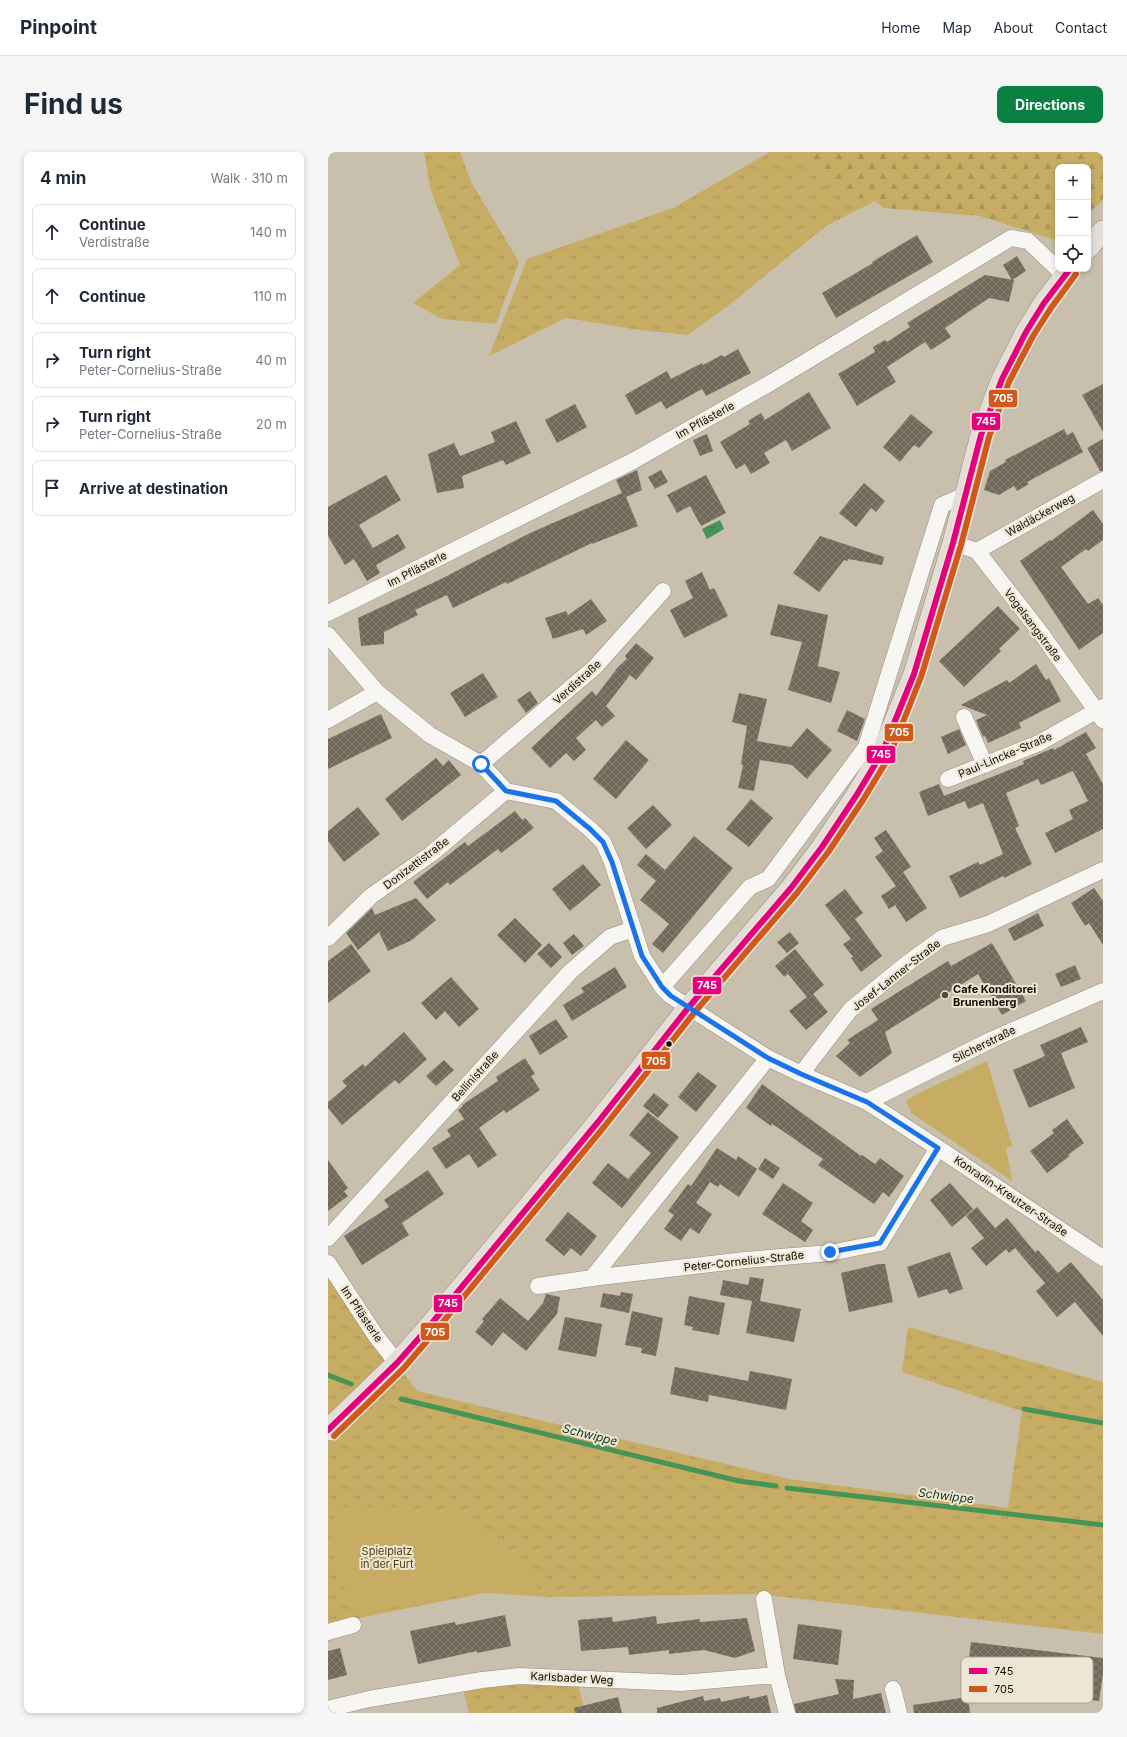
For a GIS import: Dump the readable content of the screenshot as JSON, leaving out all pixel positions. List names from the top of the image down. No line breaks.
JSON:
{"streets":{"street":["Im Pflästerle","Waldäckerweg","Vogelsangstraße","Verdistraße","Paul-Lincke-Straße","Donizettistraße","Josef-Lanner-Straße","Silcherstraße","Bellinistraße","Konradin-Kreutzer-Straße","Peter-Cornelius-Straße","Karlsbader Weg"]},"crossings":[["Waldäckerweg","Vogelsangstraße"],["Vogelsangstraße","Paul-Lincke-Straße"],["Josef-Lanner-Straße","Konradin-Kreutzer-Straße"],["Silcherstraße","Konradin-Kreutzer-Straße"],["Konradin-Kreutzer-Straße","Peter-Cornelius-Straße"]],"water":["Schwippe"],"parks":["Spielplatz in der Furt"],"places":["Cafe Konditorei Brunenberg"],"lines":["transit line 745","transit line 705"],"legend":["745","705"],"page":{"header":"Pinpoint","nav":["Home","Map","About","Contact"],"buttons":"Directions","title":"Find us","heading":["4 min","Walk · 310 m"],"map_buttons":["+","−"],"list":[["Continue","Verdistraße","140 m"],["Continue","110 m"],["Turn right","Peter-Cornelius-Straße","40 m"],["Turn right","Peter-Cornelius-Straße","20 m"],"Arrive at destination"]}}
